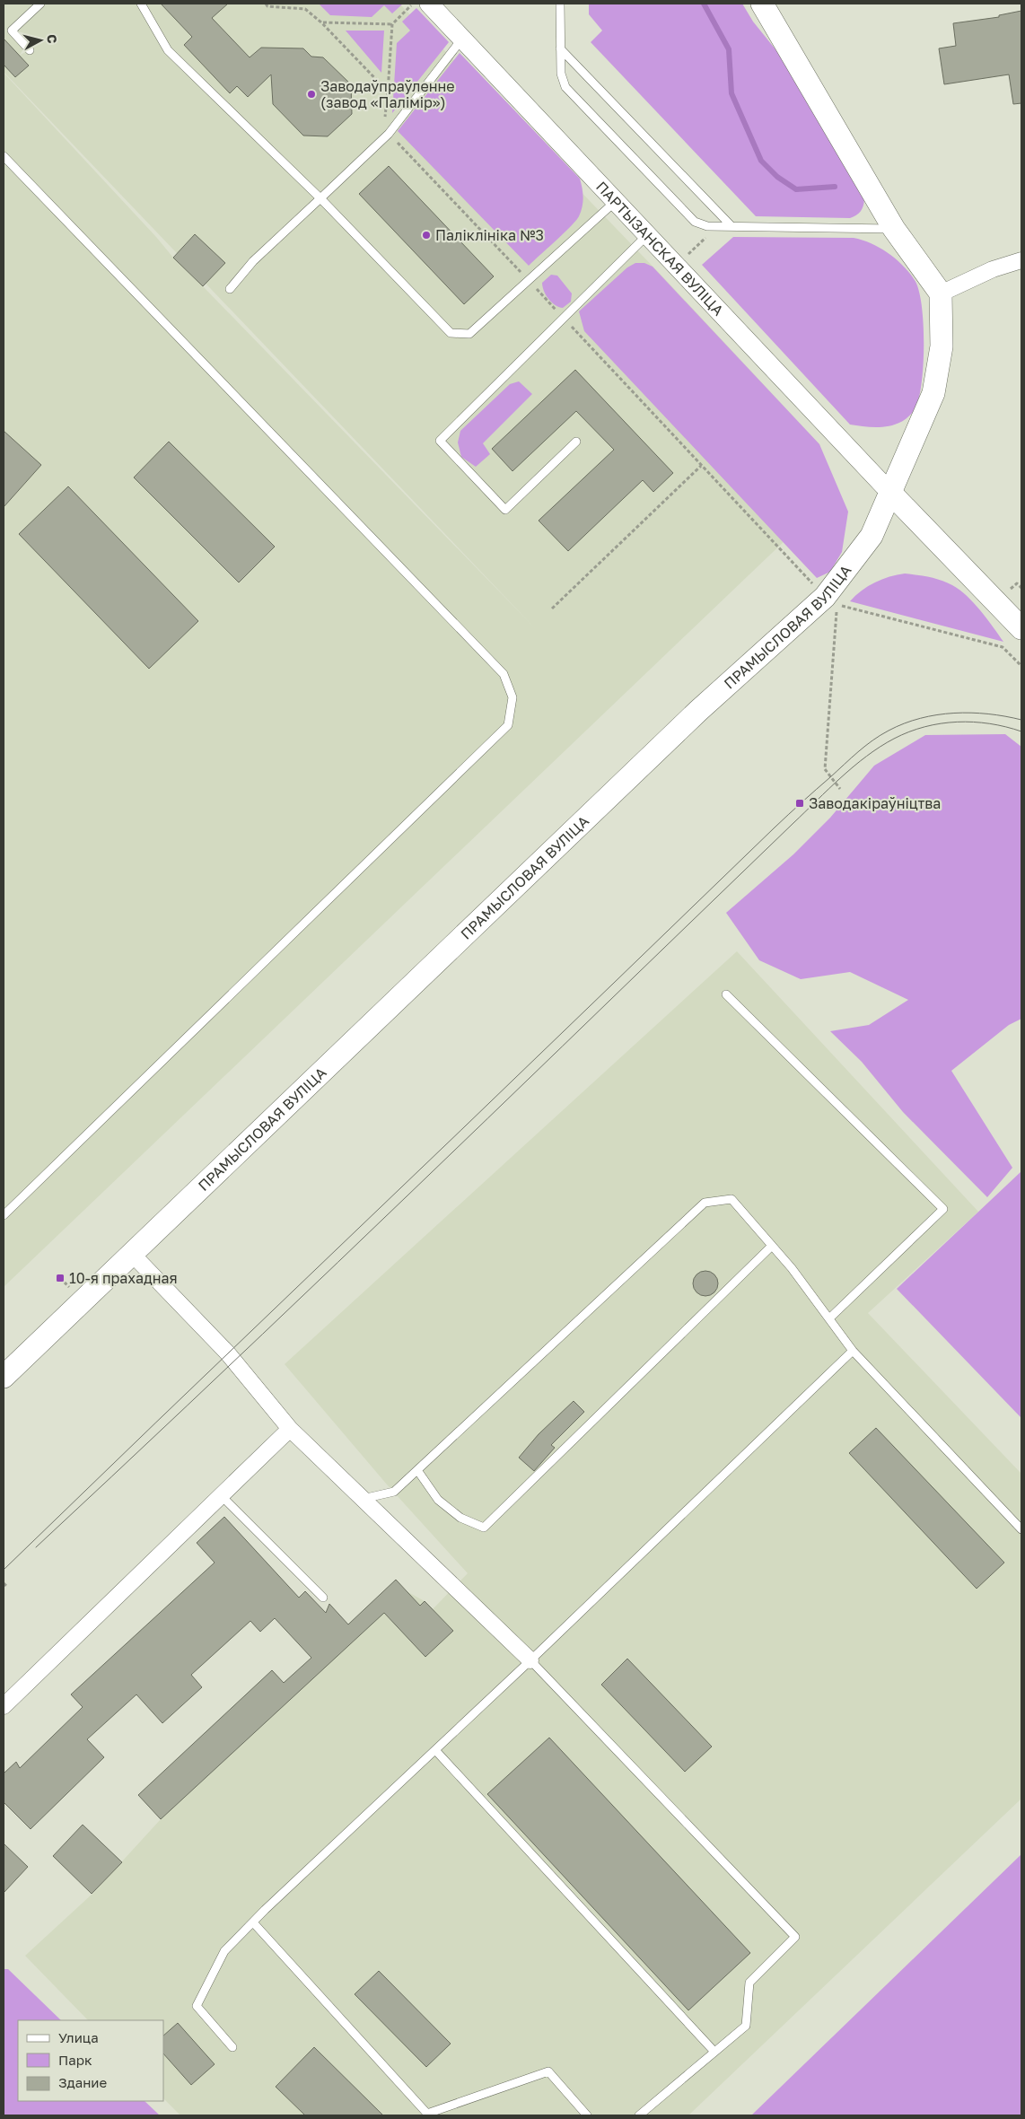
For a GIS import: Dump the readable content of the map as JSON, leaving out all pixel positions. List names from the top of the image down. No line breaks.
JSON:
{"streets":{"main road":["ПРАМЫСЛОВАЯ ВУЛІЦА"],"street":["ПАРТЫЗАНСКАЯ ВУЛІЦА"]},"crossings":[["ПАРТЫЗАНСКАЯ ВУЛІЦА","ПРАМЫСЛОВАЯ ВУЛІЦА"]],"places":{"other":["Заводаўпраўленне (завод «Палімір»)","Паліклініка №3"],"transit":["Заводакіраўніцтва","10-я прахадная"]},"legend":["Улица","Парк","Здание"],"north":"right"}
